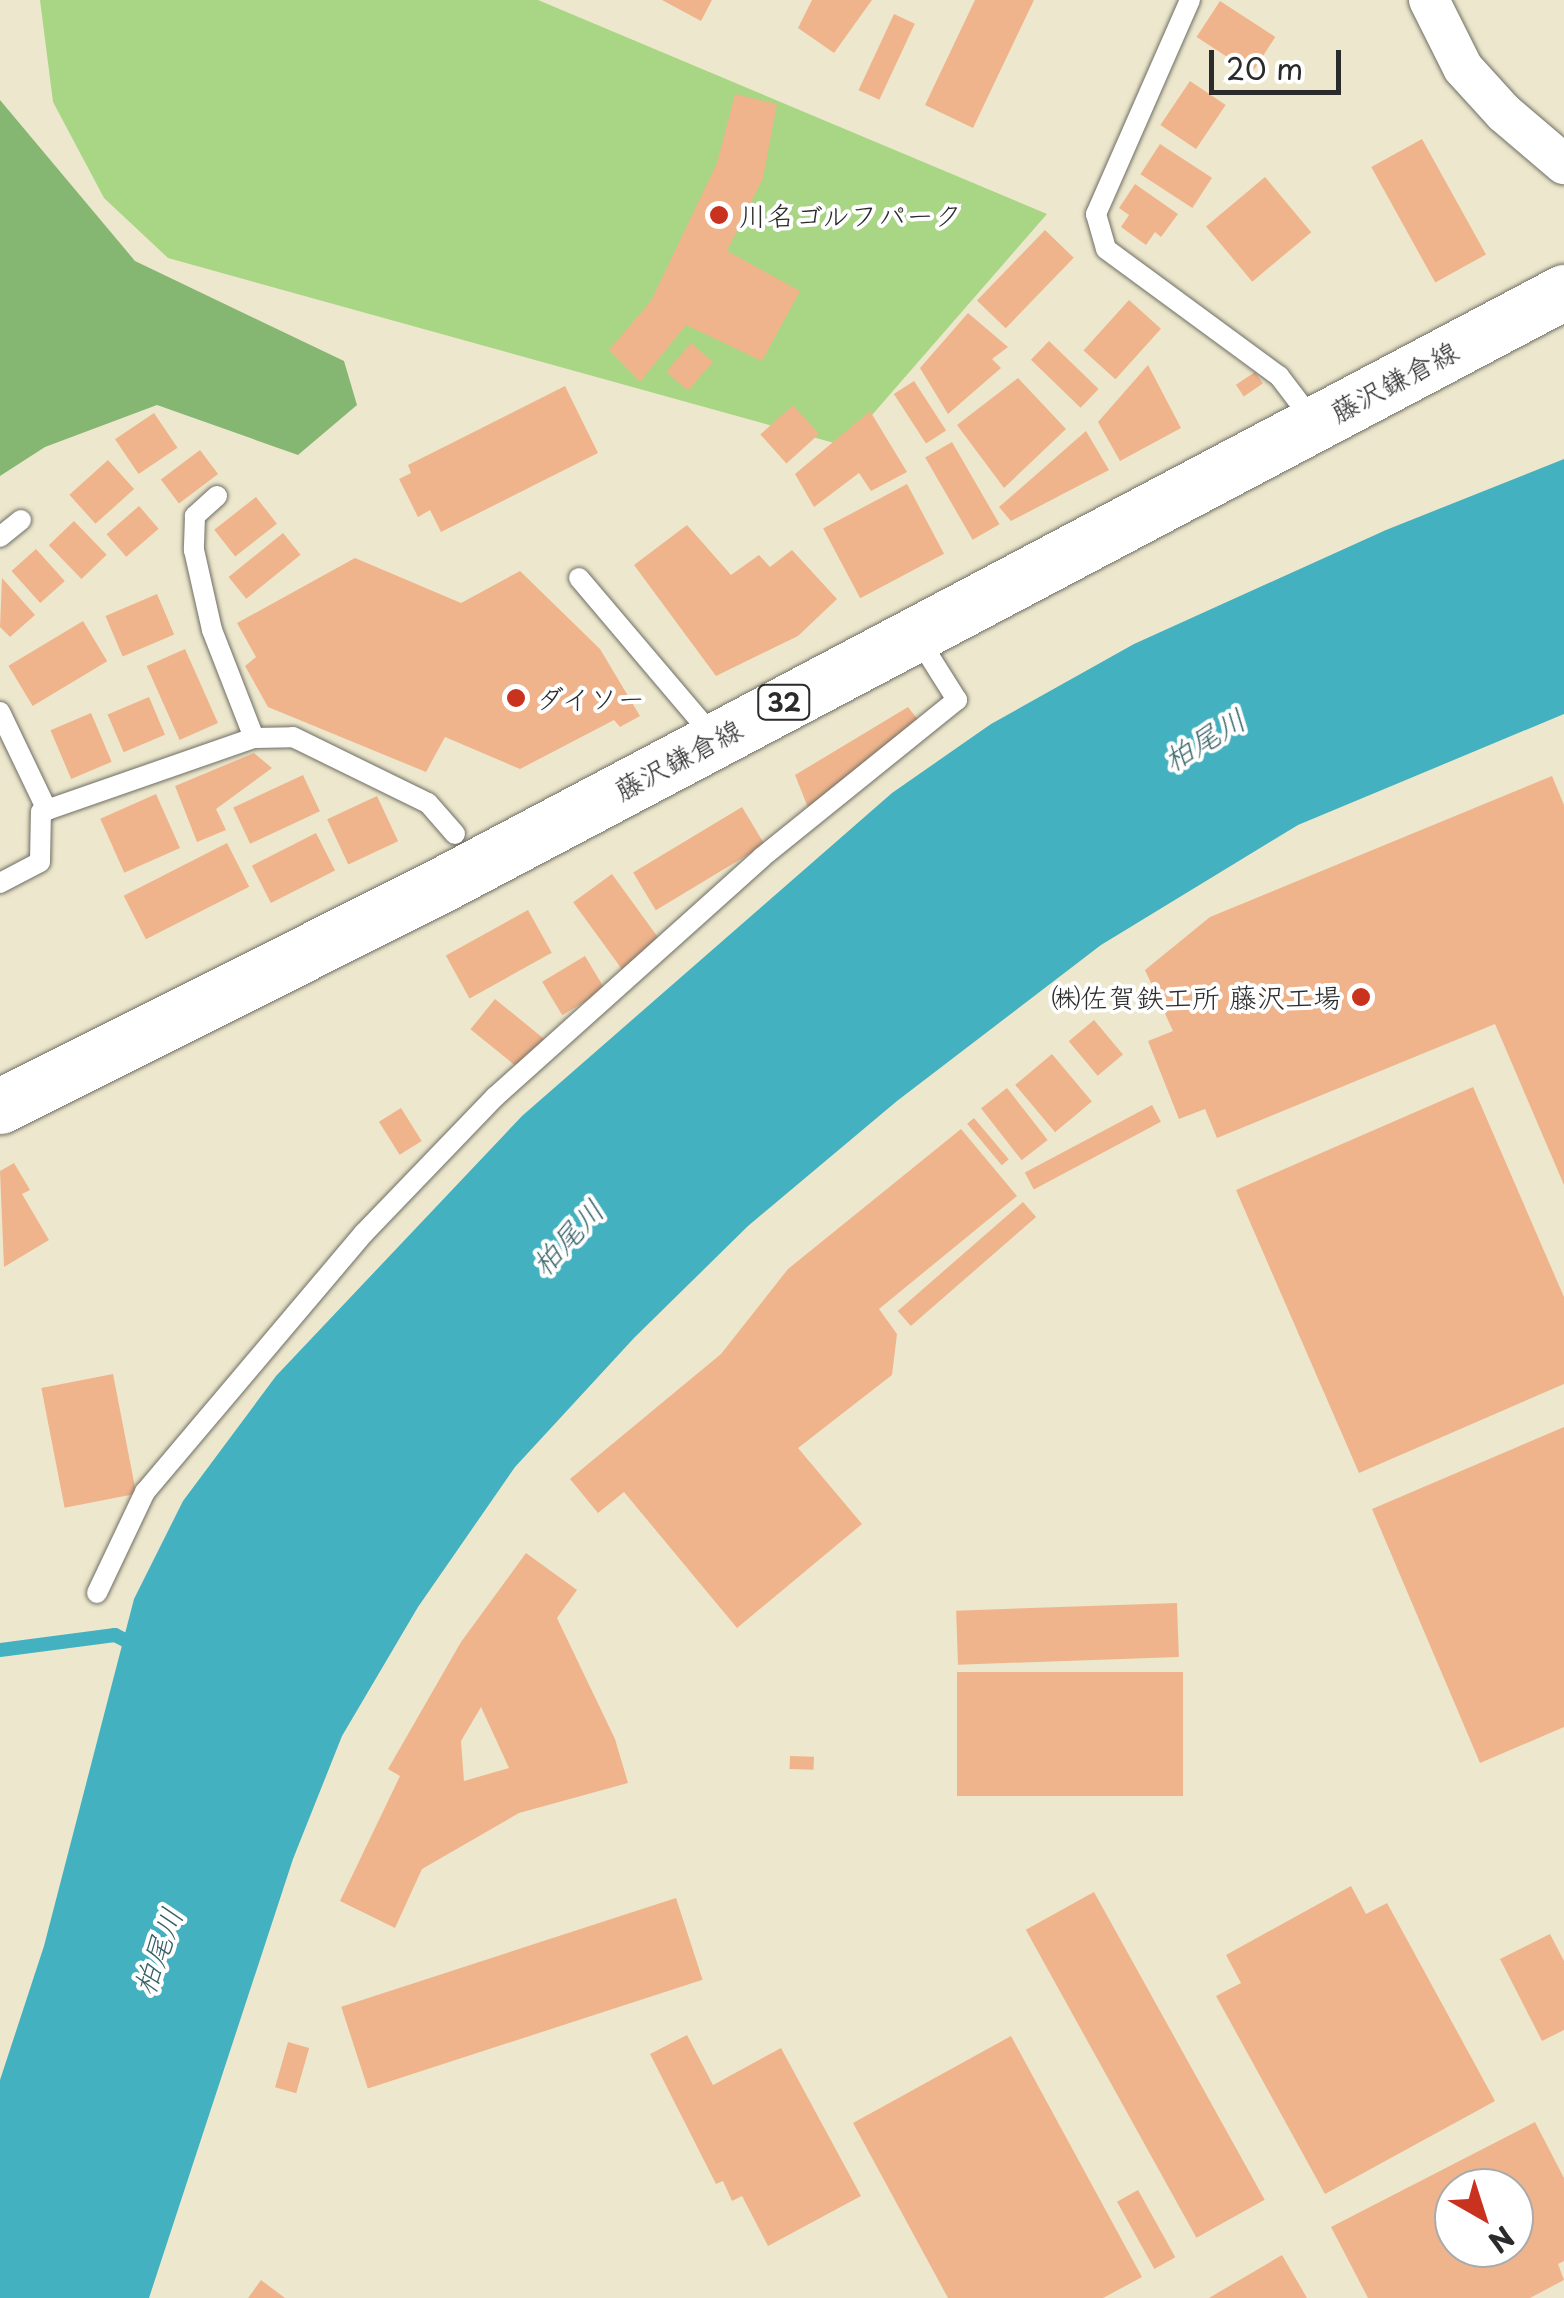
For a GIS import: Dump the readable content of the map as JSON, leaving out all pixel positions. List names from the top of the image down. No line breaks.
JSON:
{"streets":{"main road":["藤沢鎌倉線","32"]},"water":["柏尾川"],"places":["川名ゴルフパーク","ダイソー","㈱佐賀鉄工所 藤沢工場"],"scale_bar":"20 m","north":"bottom right"}
